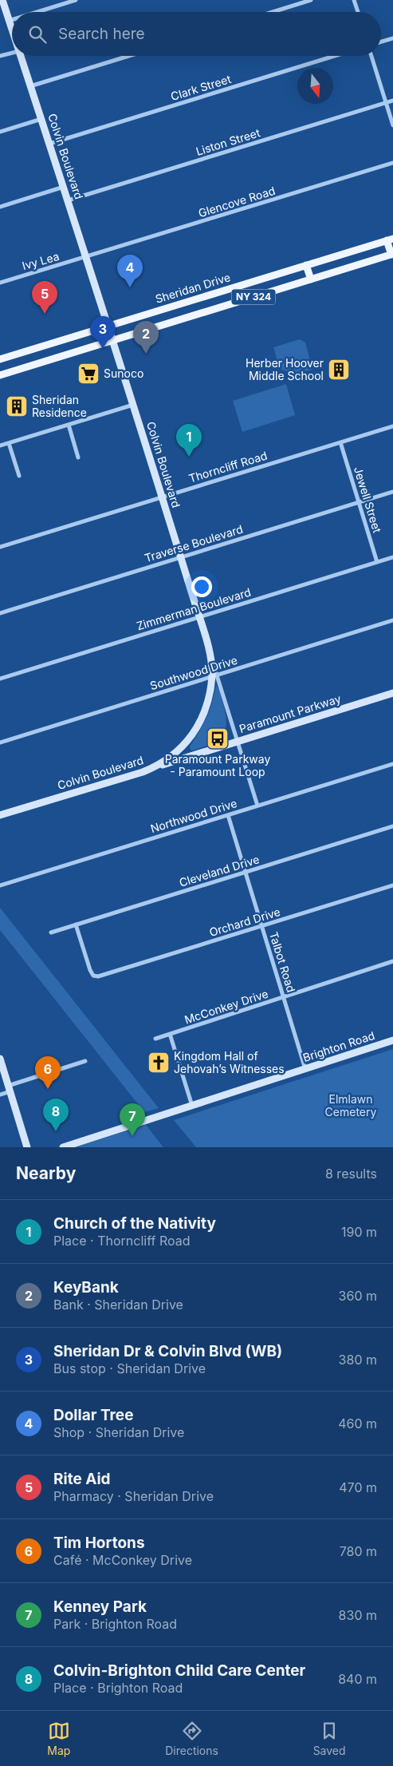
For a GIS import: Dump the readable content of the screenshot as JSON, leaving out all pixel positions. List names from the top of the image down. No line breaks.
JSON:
{"streets":{"main road":["Sheridan Drive","NY 324"],"street":["Clark Street","Liston Street","Colvin Boulevard","Glencove Road","Ivy Lea","Thorncliff Road","Jewell Street","Traverse Boulevard","Zimmerman Boulevard","Southwood Drive","Paramount Parkway","Northwood Drive","Cleveland Drive","Orchard Drive","Talbot Road","McConkey Drive","Brighton Road"]},"crossings":[["Clark Street","Colvin Boulevard"],["Liston Street","Colvin Boulevard"],["Colvin Boulevard","Glencove Road"],["Colvin Boulevard","Ivy Lea"],["Colvin Boulevard","Sheridan Drive"],["Colvin Boulevard","NY 324"],["Colvin Boulevard","Thorncliff Road"],["Colvin Boulevard","Traverse Boulevard"],["Colvin Boulevard","Zimmerman Boulevard"],["Colvin Boulevard","Southwood Drive"],["Colvin Boulevard","Paramount Parkway"],["Glencove Road","Ivy Lea"],["Thorncliff Road","Jewell Street"],["Jewell Street","Traverse Boulevard"],["Jewell Street","Zimmerman Boulevard"],["Northwood Drive","Talbot Road"],["Cleveland Drive","Orchard Drive"],["Cleveland Drive","Talbot Road"],["Orchard Drive","Talbot Road"],["Talbot Road","McConkey Drive"],["Talbot Road","Brighton Road"]],"parks":["Elmlawn Cemetery"],"places":{"building":["Herber Hoover Middle School","Sheridan Residence"],"supermarket":["Sunoco"],"bus stop":["Paramount Parkway - Paramount Loop"],"church":["Kingdom Hall of Jehovah’s Witnesses"]},"north":"bottom","page":{"search":"Search here","pins":["4","5","3","2","1","6","8","7"],"heading":["Nearby","8 results"],"list":[{"mark":"1","name":"Church of the Nativity","note":"Place · Thorncliff Road","value":"190 m"},{"mark":"2","name":"KeyBank","note":"Bank · Sheridan Drive","value":"360 m"},{"mark":"3","name":"Sheridan Dr & Colvin Blvd (WB)","note":"Bus stop · Sheridan Drive","value":"380 m"},{"mark":"4","name":"Dollar Tree","note":"Shop · Sheridan Drive","value":"460 m"},{"mark":"5","name":"Rite Aid","note":"Pharmacy · Sheridan Drive","value":"470 m"},{"mark":"6","name":"Tim Hortons","note":"Café · McConkey Drive","value":"780 m"},{"mark":"7","name":"Kenney Park","note":"Park · Brighton Road","value":"830 m"},{"mark":"8","name":"Colvin-Brighton Child Care Center","note":"Place · Brighton Road","value":"840 m"}],"nav":["Map","Directions","Saved"]}}
